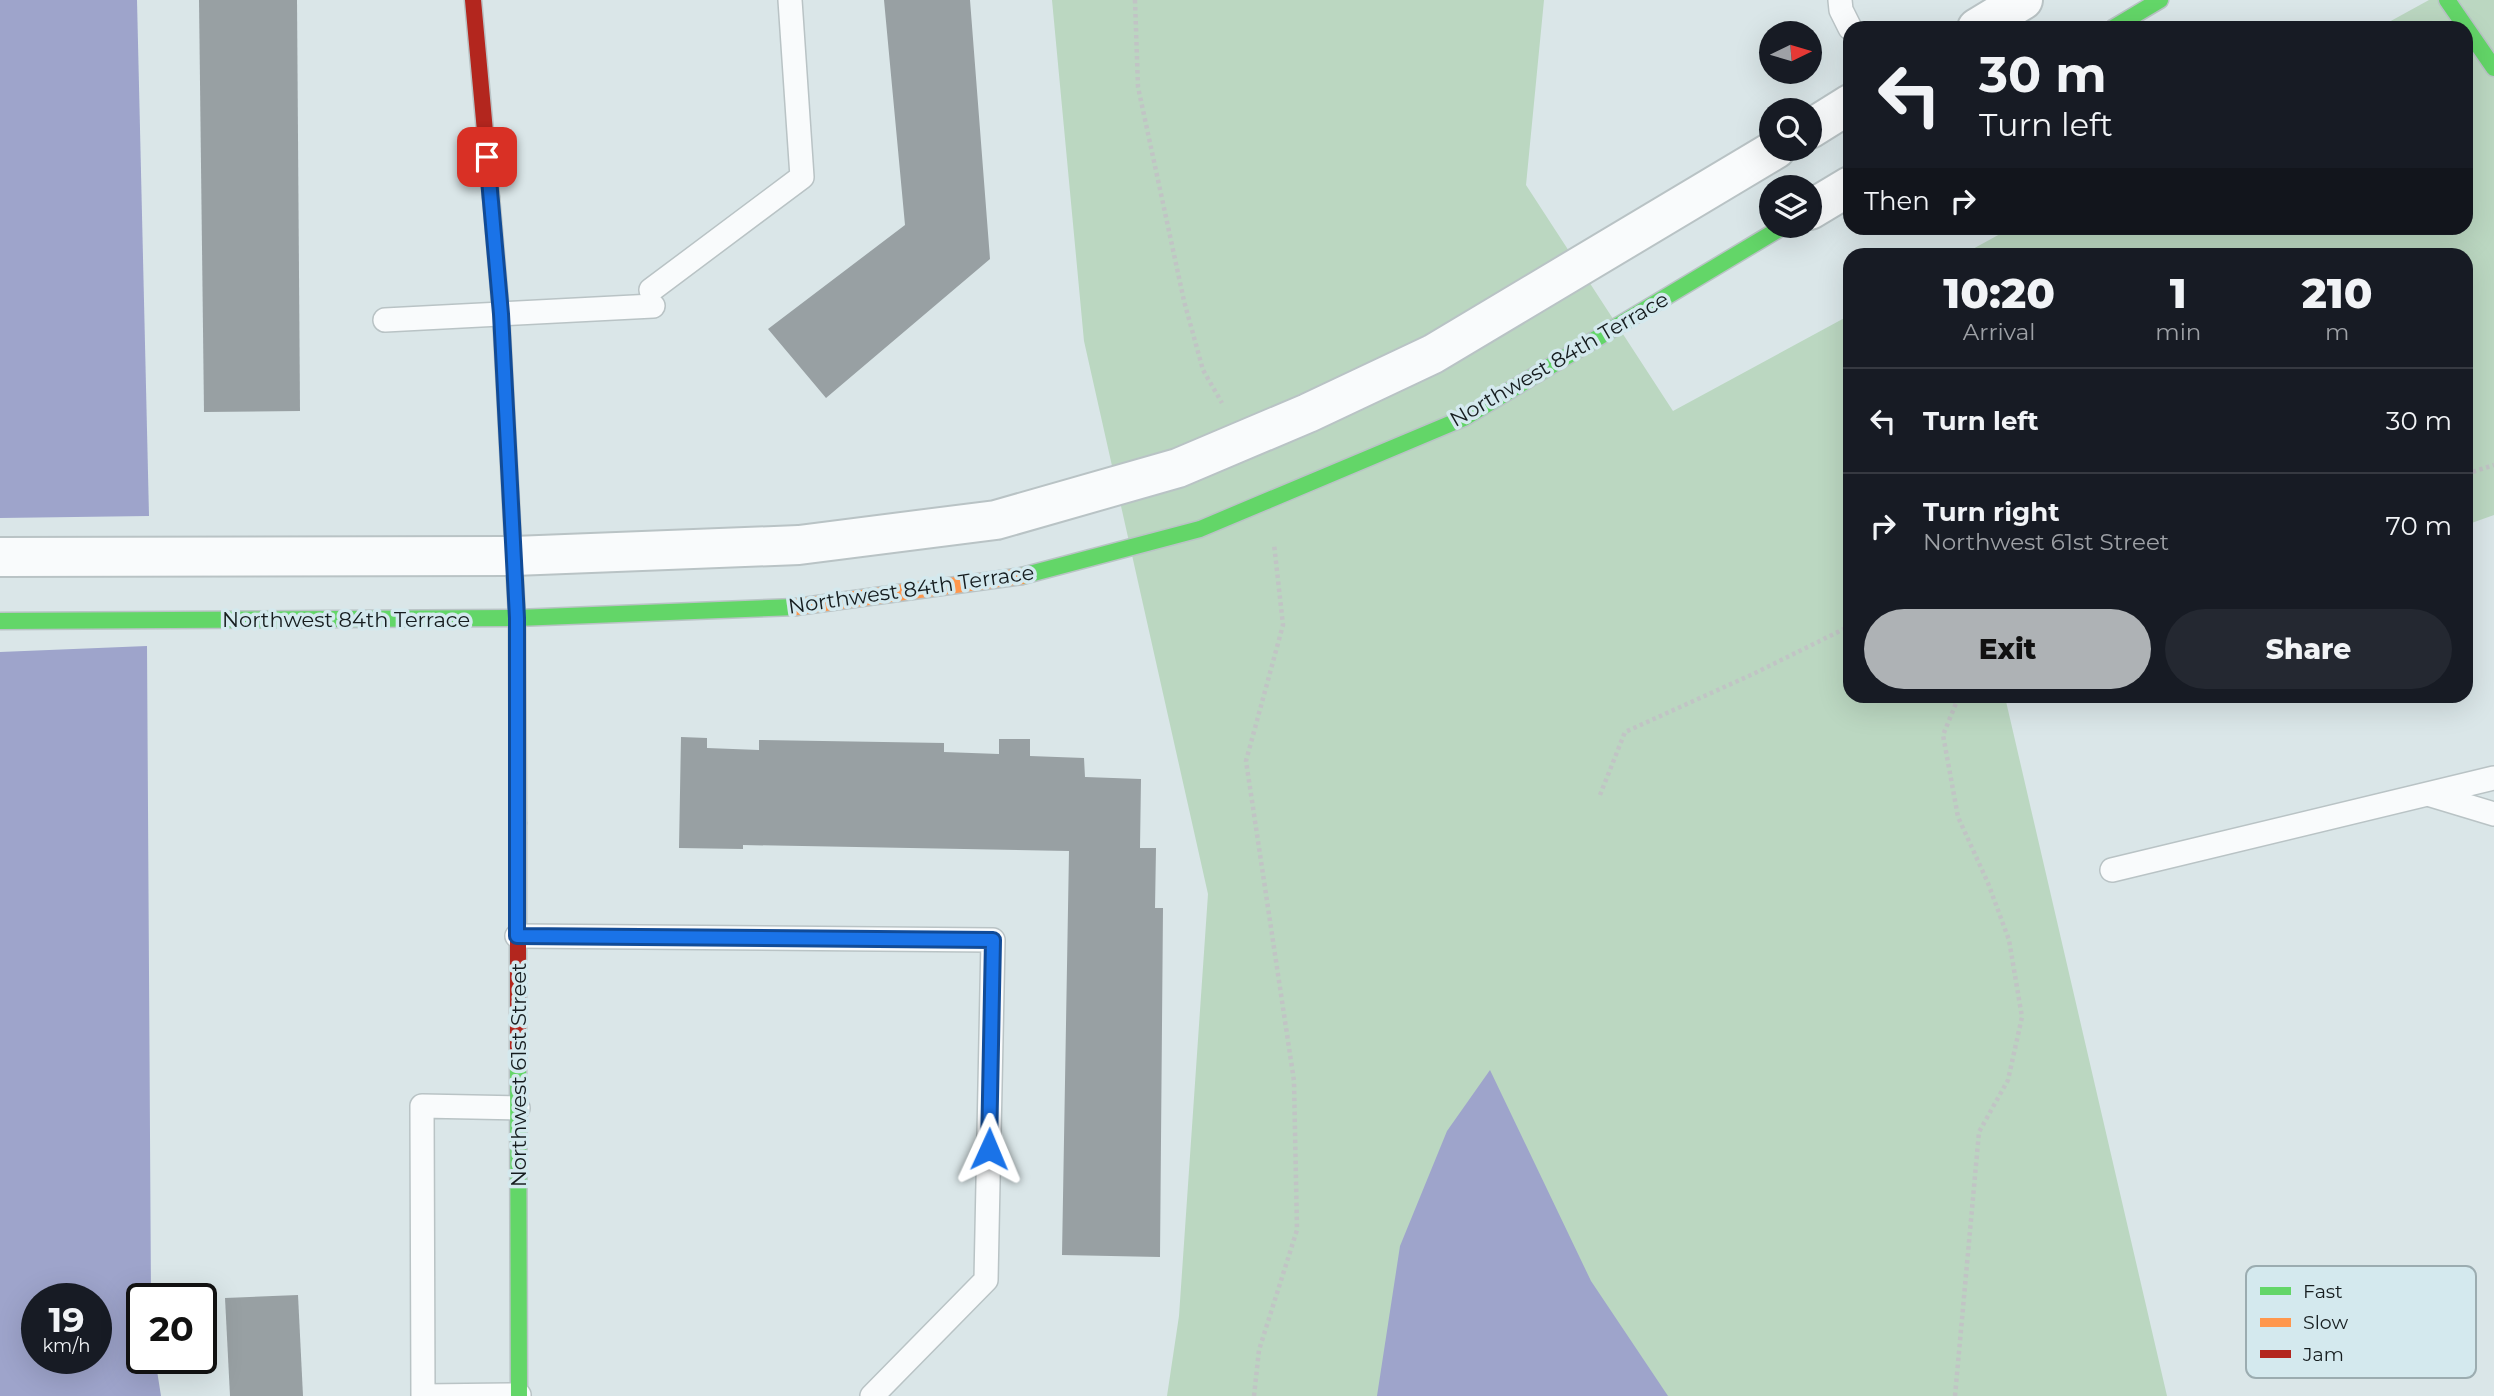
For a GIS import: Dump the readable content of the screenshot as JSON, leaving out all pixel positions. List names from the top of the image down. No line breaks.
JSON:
{"streets":{"street":["Northwest 84th Terrace","Northwest 61st Street"]},"crossings":[["Northwest 84th Terrace","Northwest 61st Street"]],"legend":["Fast","Slow","Jam"],"north":"right","page":{"turn":["30 m","Turn left"],"then":"Then","eta":["10:20","Arrival","1","min","210","m"],"list":[{"name":"Turn left","value":"30 m"},{"name":"Turn right","note":"Northwest 61st Street","value":"70 m"}],"buttons":["Exit","Share"],"speed":"19 km/h","limit":"20"}}
